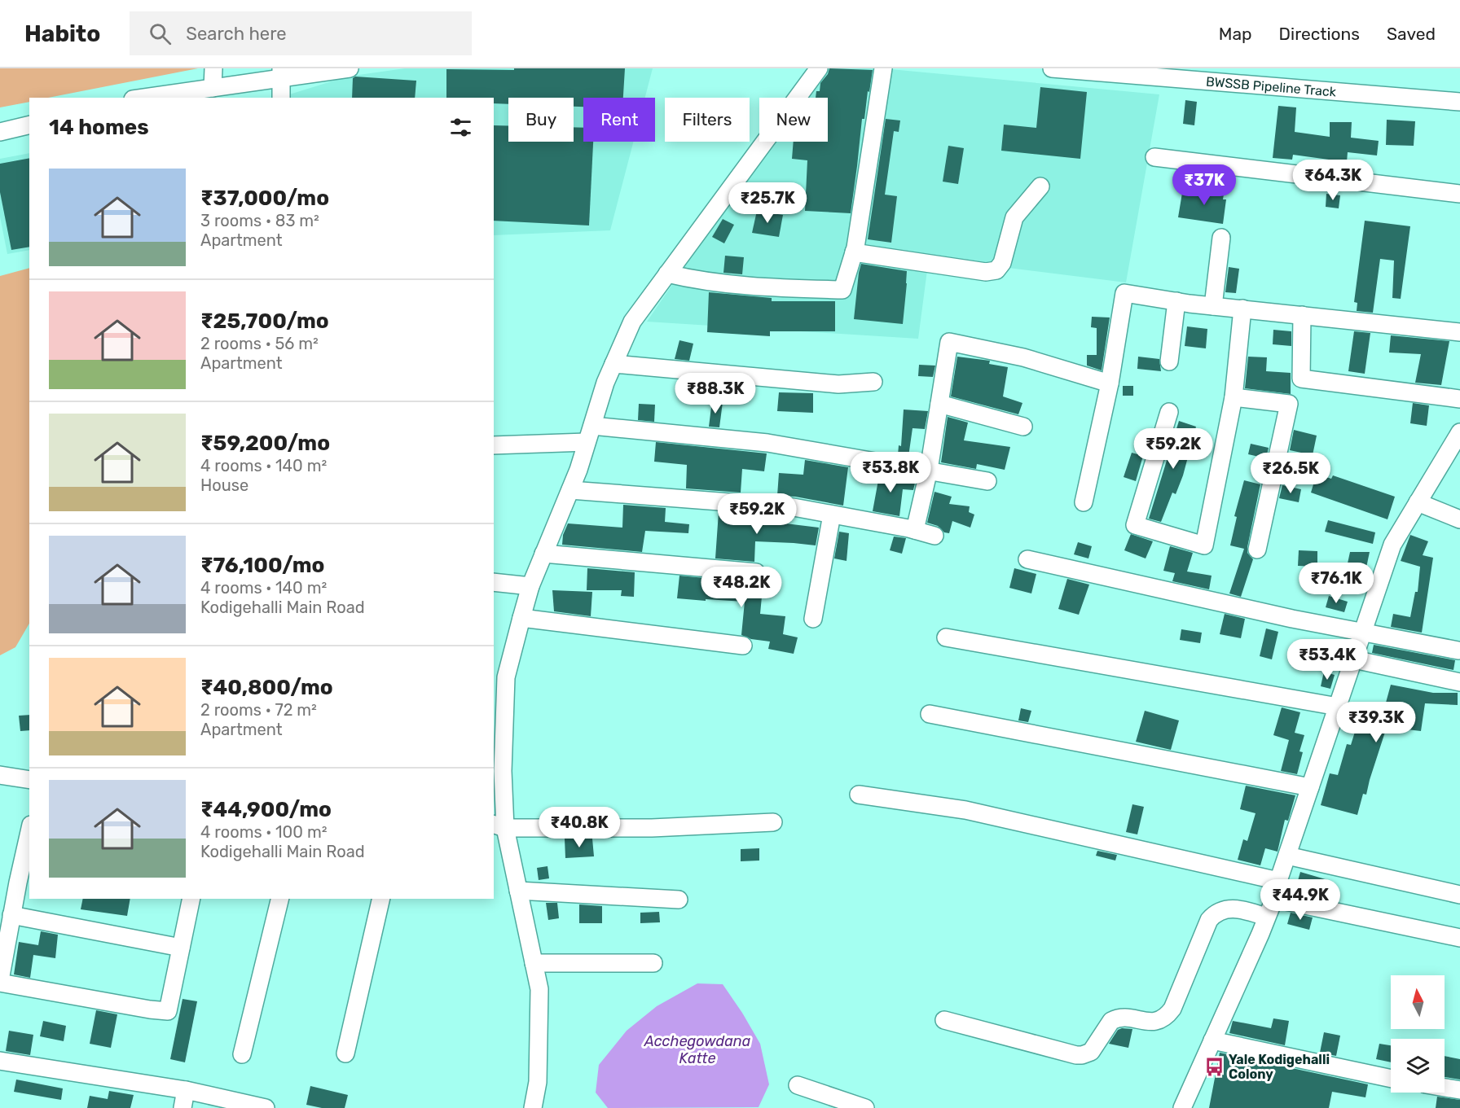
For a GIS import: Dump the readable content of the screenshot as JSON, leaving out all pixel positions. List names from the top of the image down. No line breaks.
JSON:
{"streets":{"street":["BWSSB Pipeline Track"]},"water":["Acchegowdana Katte"],"places":{"bus stop":["Yale Kodigehalli Colony"]},"north":"top","page":{"header":"Habito","search":"Search here","nav":["Map","Directions","Saved"],"chip":["Buy","Rent","Filters","New"],"heading":"14 homes","list":[{"name":"₹37,000/mo","note":"3 rooms · 83 m² · Apartment"},{"name":"₹25,700/mo","note":"2 rooms · 56 m² · Apartment"},{"name":"₹59,200/mo","note":"4 rooms · 140 m² · House"},{"name":"₹76,100/mo","note":"4 rooms · 140 m² · Kodigehalli Main Road"},{"name":"₹40,800/mo","note":"2 rooms · 72 m² · Apartment"},{"name":"₹44,900/mo","note":"4 rooms · 100 m² · Kodigehalli Main Road"}],"price":["₹64.3K","₹37K","₹25.7K","₹88.3K","₹59.2K","₹53.8K","₹26.5K","₹59.2K","₹76.1K","₹48.2K","₹53.4K","₹39.3K","₹40.8K","₹44.9K"]}}
